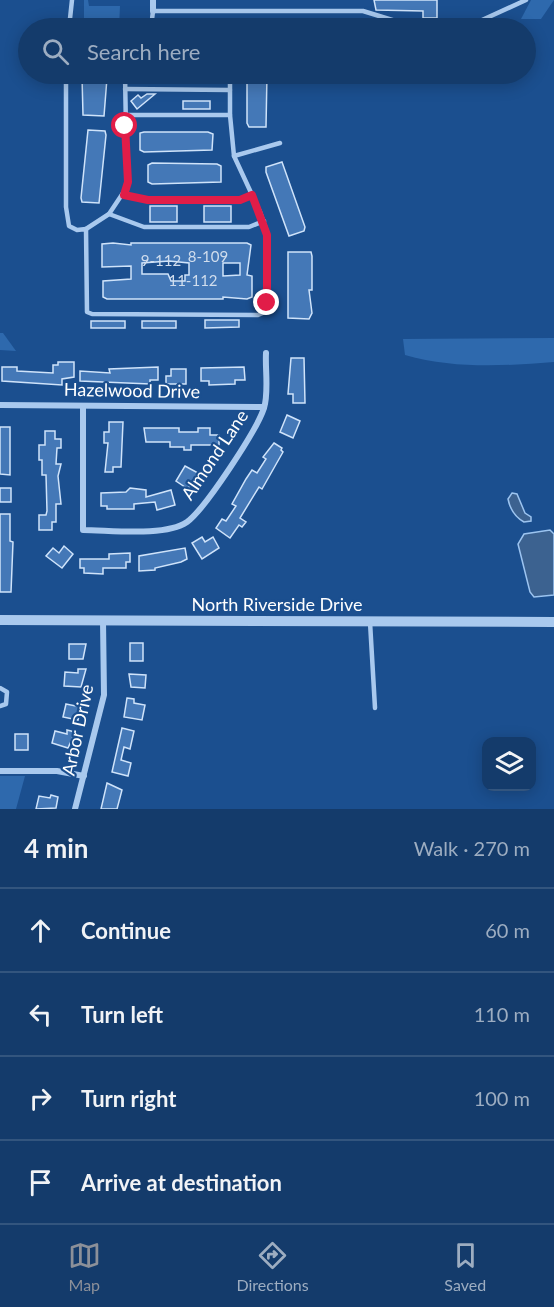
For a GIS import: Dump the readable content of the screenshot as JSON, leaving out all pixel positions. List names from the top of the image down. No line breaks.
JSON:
{"streets":{"street":["Hazelwood Drive","Almond Lane","North Riverside Drive","Arbor Drive"]},"crossings":[["Hazelwood Drive","Almond Lane"],["North Riverside Drive","Arbor Drive"]],"house_numbers":["8-109","9-112","11-112"],"page":{"search":"Search here","heading":["4 min","Walk · 270 m"],"list":[["Continue","60 m"],["Turn left","110 m"],["Turn right","100 m"],"Arrive at destination"],"nav":["Map","Directions","Saved"]}}
